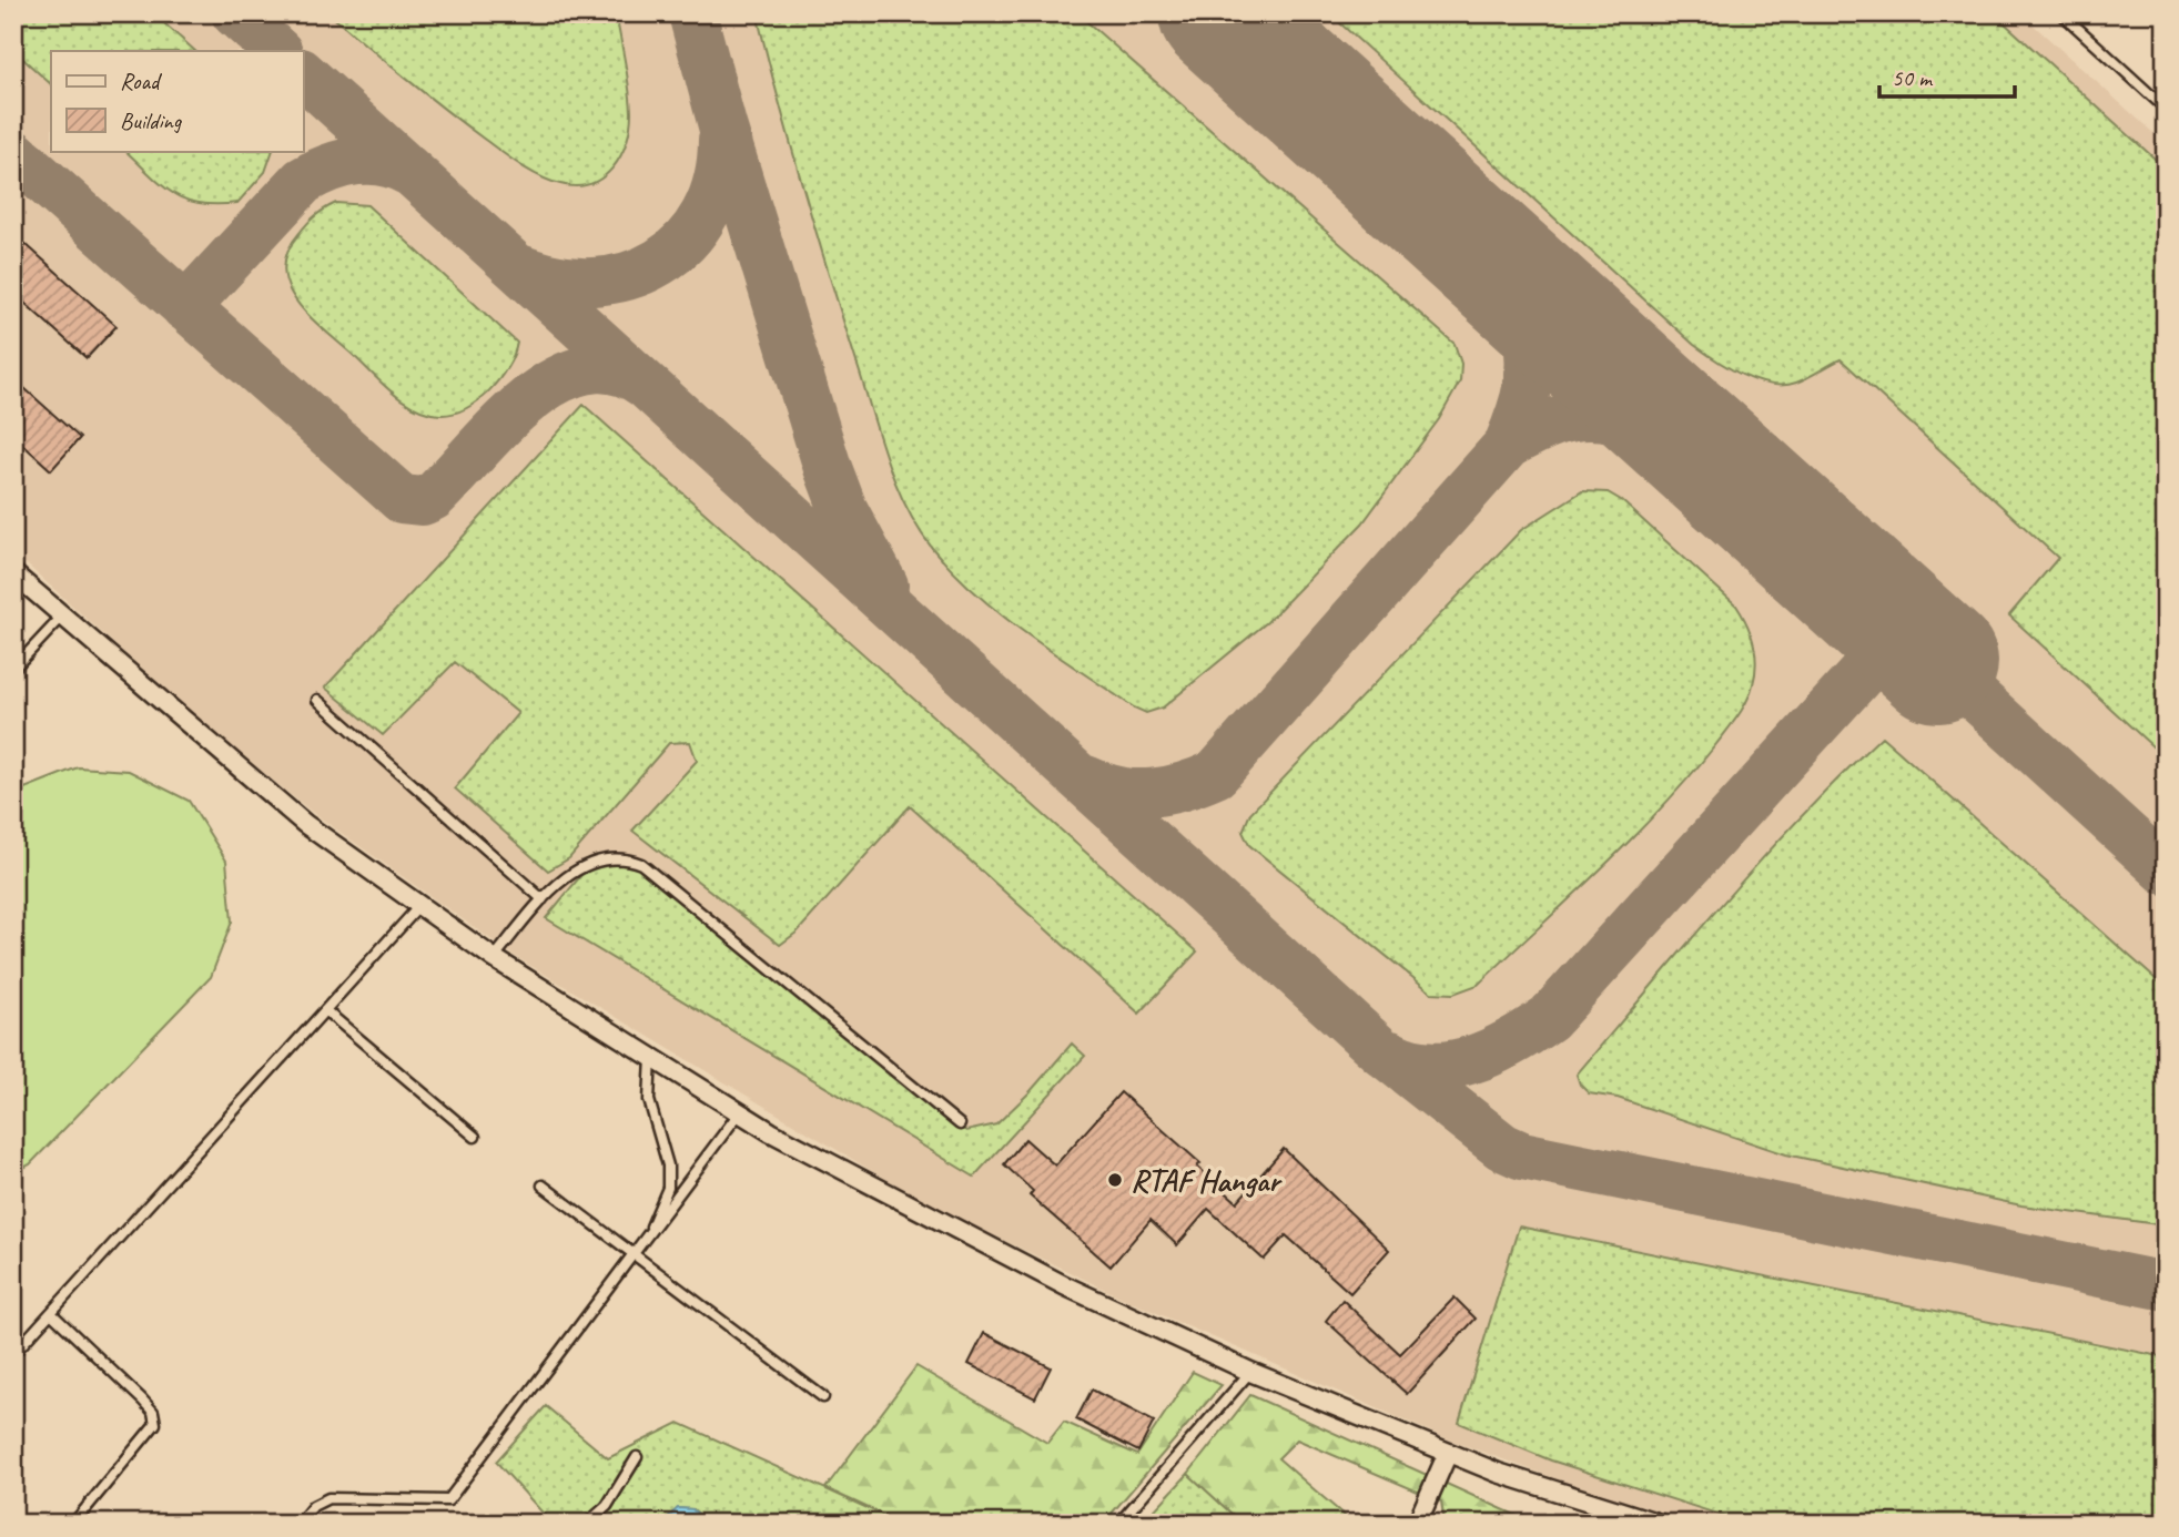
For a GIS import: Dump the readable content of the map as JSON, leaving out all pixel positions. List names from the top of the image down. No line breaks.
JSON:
{"places":["RTAF Hangar"],"legend":["Road","Building"],"scale_bar":"50 m"}
